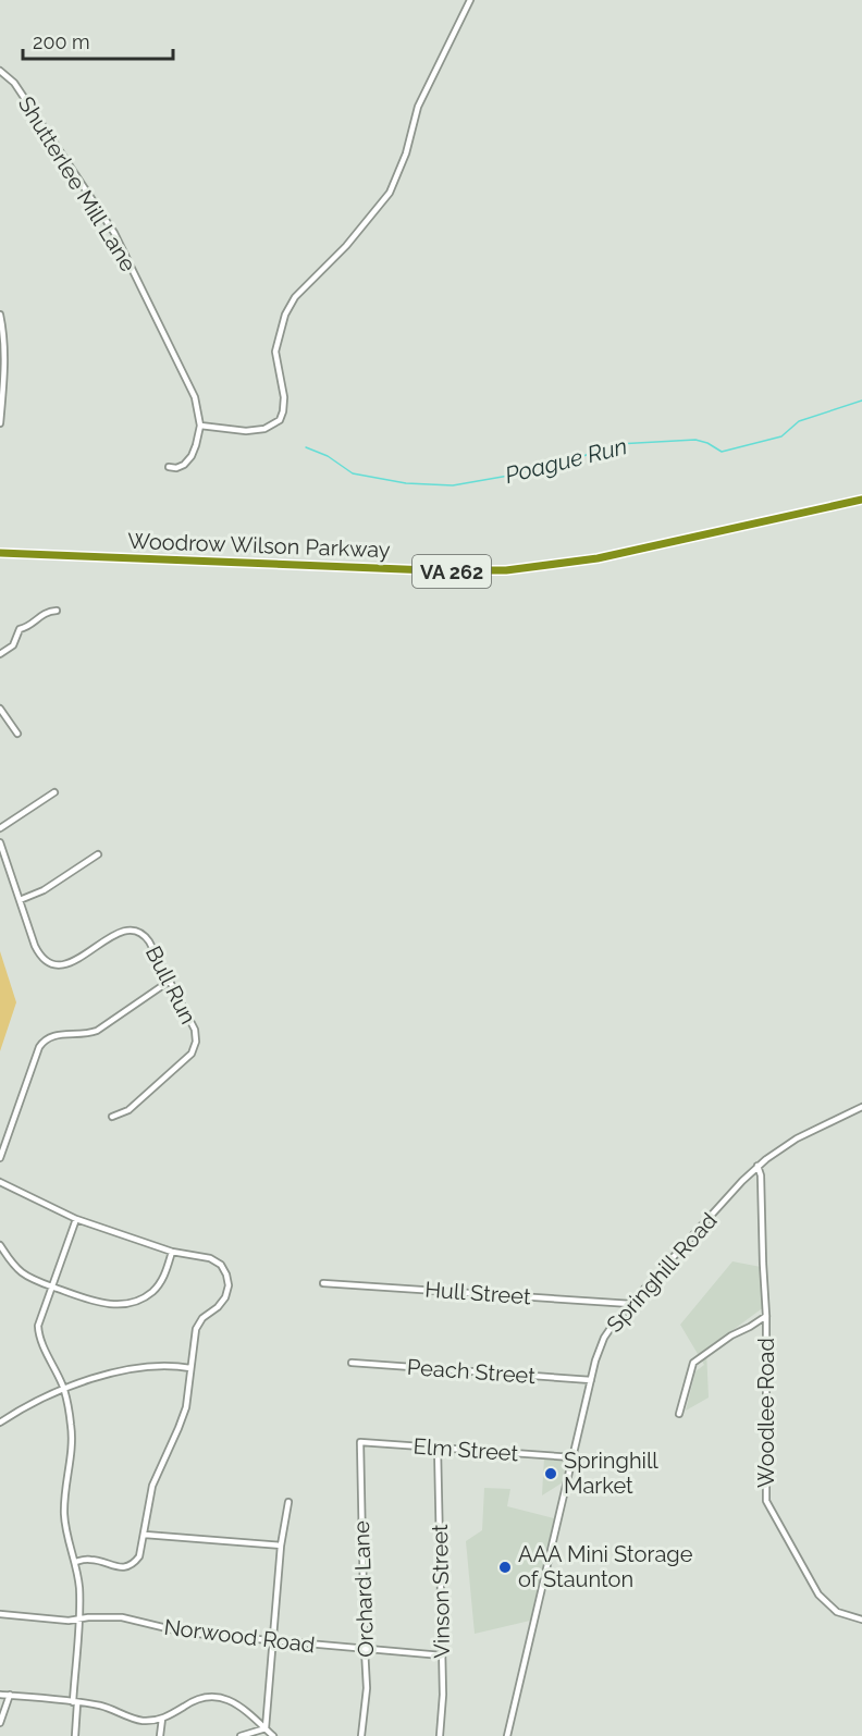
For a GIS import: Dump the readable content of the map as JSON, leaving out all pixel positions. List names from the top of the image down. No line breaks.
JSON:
{"streets":{"highway":["Woodrow Wilson Parkway","VA 262"],"street":["Shutterlee Mill Lane","Bull Run","Springhill Road","Hull Street","Peach Street","Woodlee Road","Elm Street","Orchard Lane","Vinson Street","Norwood Road"]},"crossings":[["Springhill Road","Hull Street"],["Springhill Road","Peach Street"],["Springhill Road","Woodlee Road"],["Springhill Road","Elm Street"],["Elm Street","Orchard Lane"],["Elm Street","Vinson Street"],["Orchard Lane","Norwood Road"],["Vinson Street","Norwood Road"]],"water":["Poague Run"],"places":["Springhill Market","AAA Mini Storage of Staunton"],"scale_bar":"200 m"}
